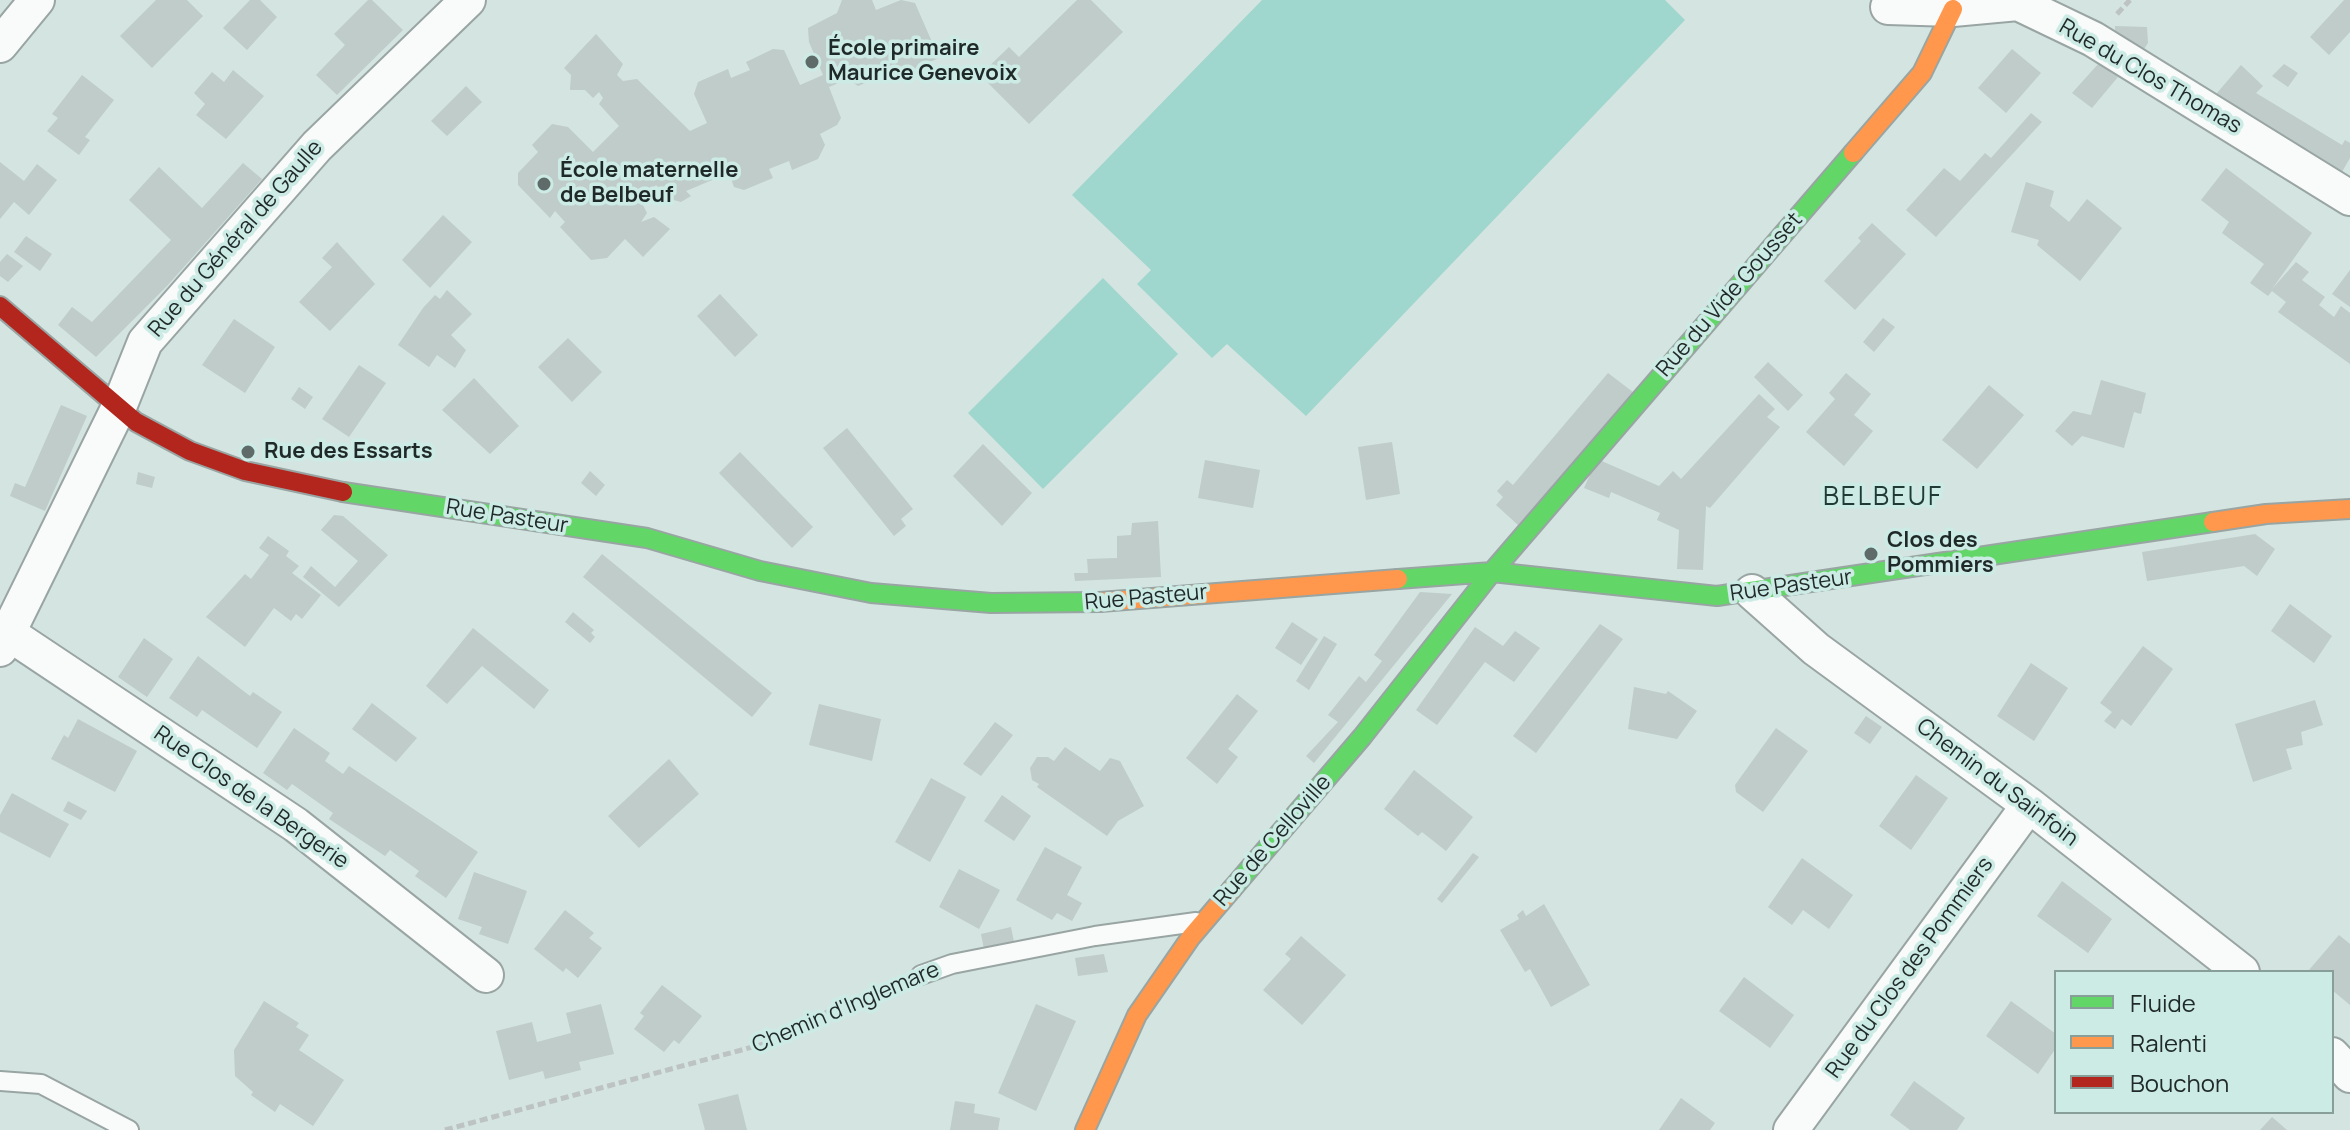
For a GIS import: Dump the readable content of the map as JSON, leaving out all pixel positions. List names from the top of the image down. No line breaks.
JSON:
{"streets":{"street":["Rue du Clos Thomas","Rue du Général de Gaulle","Rue du Vide Gousset","Rue Pasteur","Chemin du Sainfoin","Rue Clos de la Bergerie","Rue de Celloville","Rue du Clos des Pommiers"],"lane":["Chemin d'Inglemare"]},"crossings":[["Rue du Clos Thomas","Rue du Vide Gousset"],["Rue du Général de Gaulle","Rue Pasteur"],["Rue du Général de Gaulle","Rue Clos de la Bergerie"],["Rue du Vide Gousset","Rue Pasteur"],["Rue du Vide Gousset","Rue de Celloville"],["Rue Pasteur","Chemin du Sainfoin"],["Rue Pasteur","Rue de Celloville"],["Chemin du Sainfoin","Rue du Clos des Pommiers"],["Rue de Celloville","Chemin d'Inglemare"]],"districts":["BELBEUF"],"places":["École primaire Maurice Genevoix","École maternelle de Belbeuf","Rue des Essarts","Clos des Pommiers"],"legend":["Fluide","Ralenti","Bouchon"]}
